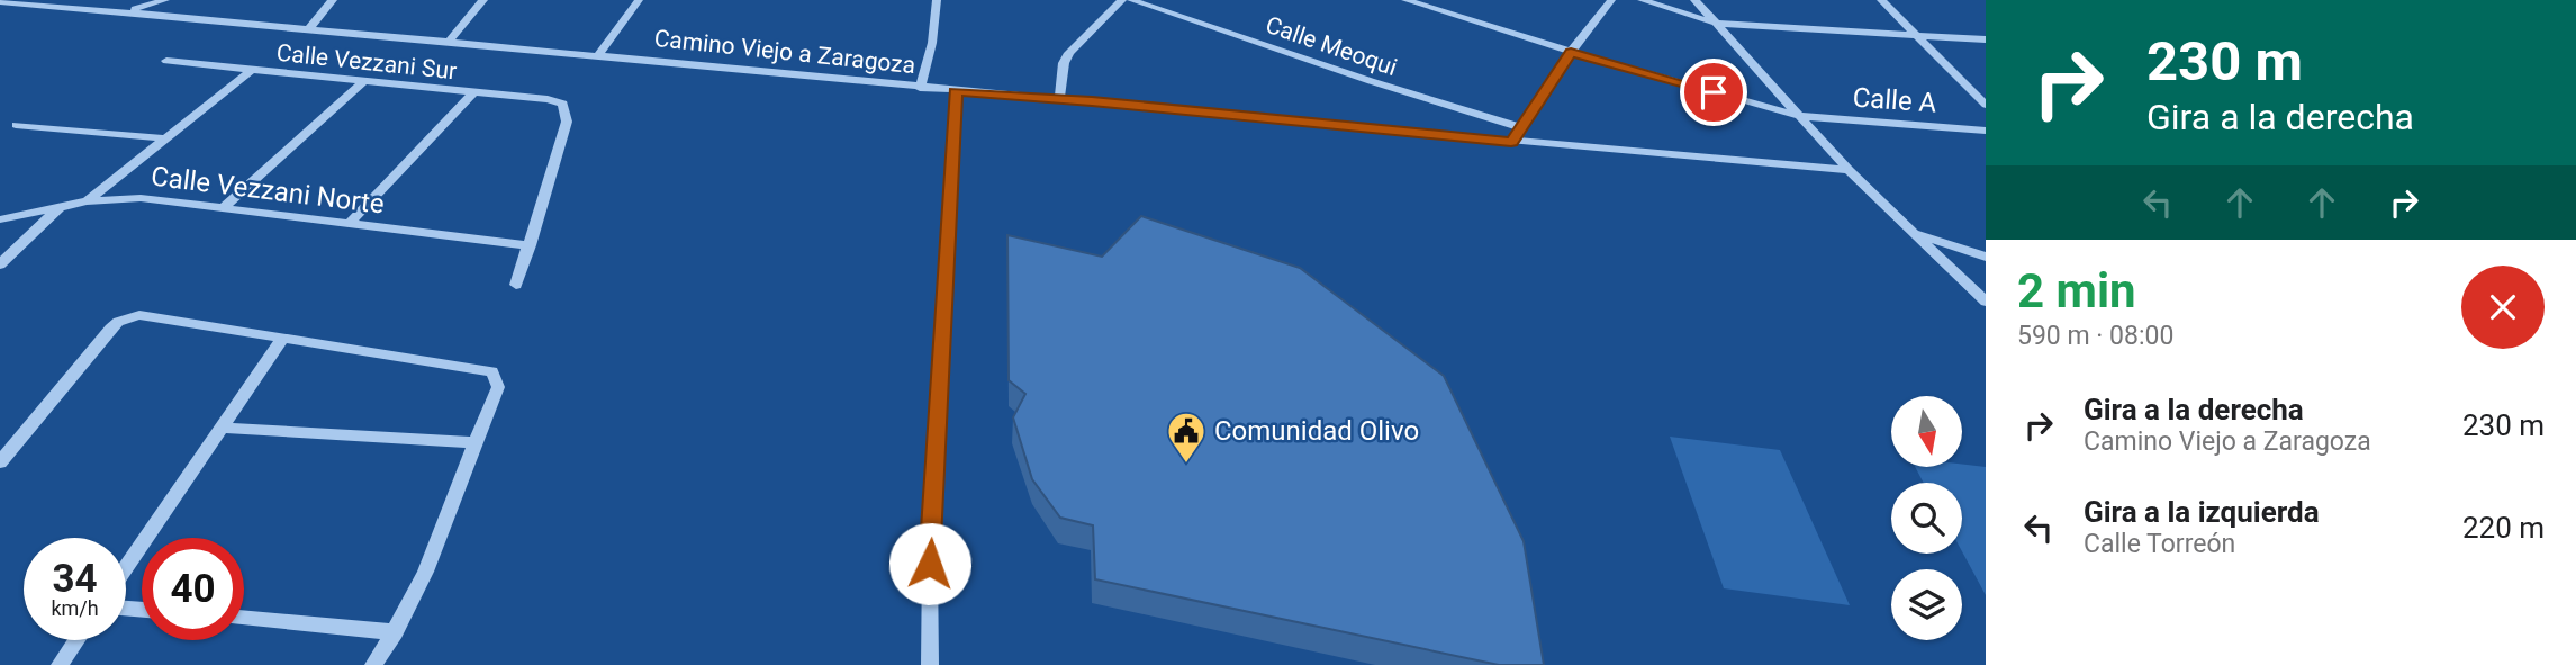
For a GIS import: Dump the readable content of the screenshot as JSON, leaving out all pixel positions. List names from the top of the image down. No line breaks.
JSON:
{"streets":{"street":["Calle Meoqui","Camino Viejo a Zaragoza","Calle Vezzani Sur","Calle A","Calle Vezzani Norte"]},"crossings":[["Calle Vezzani Sur","Calle Vezzani Norte"]],"places":{"public building":["Comunidad Olivo"]},"north":"bottom","page":{"turn":["230 m","Gira a la derecha"],"heading":["2 min","590 m · 08:00"],"list":[{"name":"Gira a la derecha","note":"Camino Viejo a Zaragoza","value":"230 m"},{"name":"Gira a la izquierda","note":"Calle Torreón","value":"220 m"}],"speed":"34 km/h","limit":"40"}}
